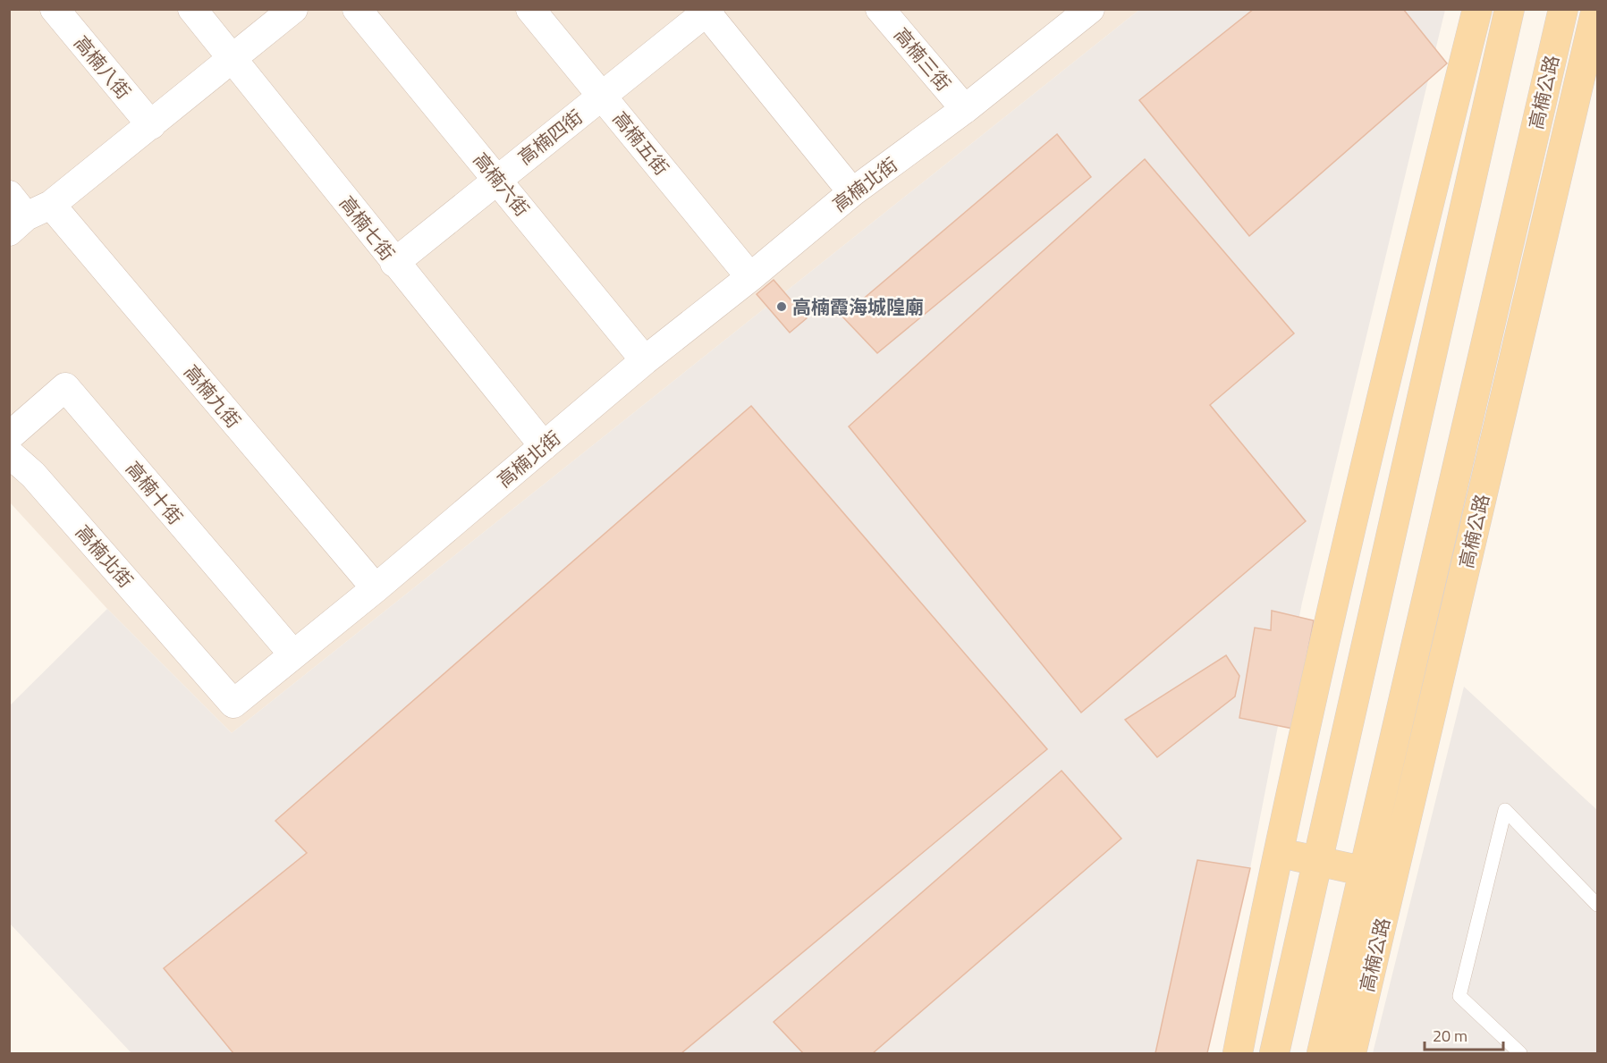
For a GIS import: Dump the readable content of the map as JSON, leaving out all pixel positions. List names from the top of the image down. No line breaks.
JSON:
{"streets":{"main road":["高楠公路"],"street":["高楠三街","高楠八街","高楠四街","高楠五街","高楠六街","高楠北街","高楠七街","高楠九街","高楠十街"]},"crossings":[["高楠三街","高楠北街"],["高楠四街","高楠五街"],["高楠四街","高楠六街"],["高楠四街","高楠北街"],["高楠四街","高楠七街"],["高楠五街","高楠北街"],["高楠六街","高楠北街"],["高楠北街","高楠七街"],["高楠北街","高楠九街"],["高楠北街","高楠十街"]],"places":["高楠霞海城隍廟"],"scale_bar":"20 m"}
